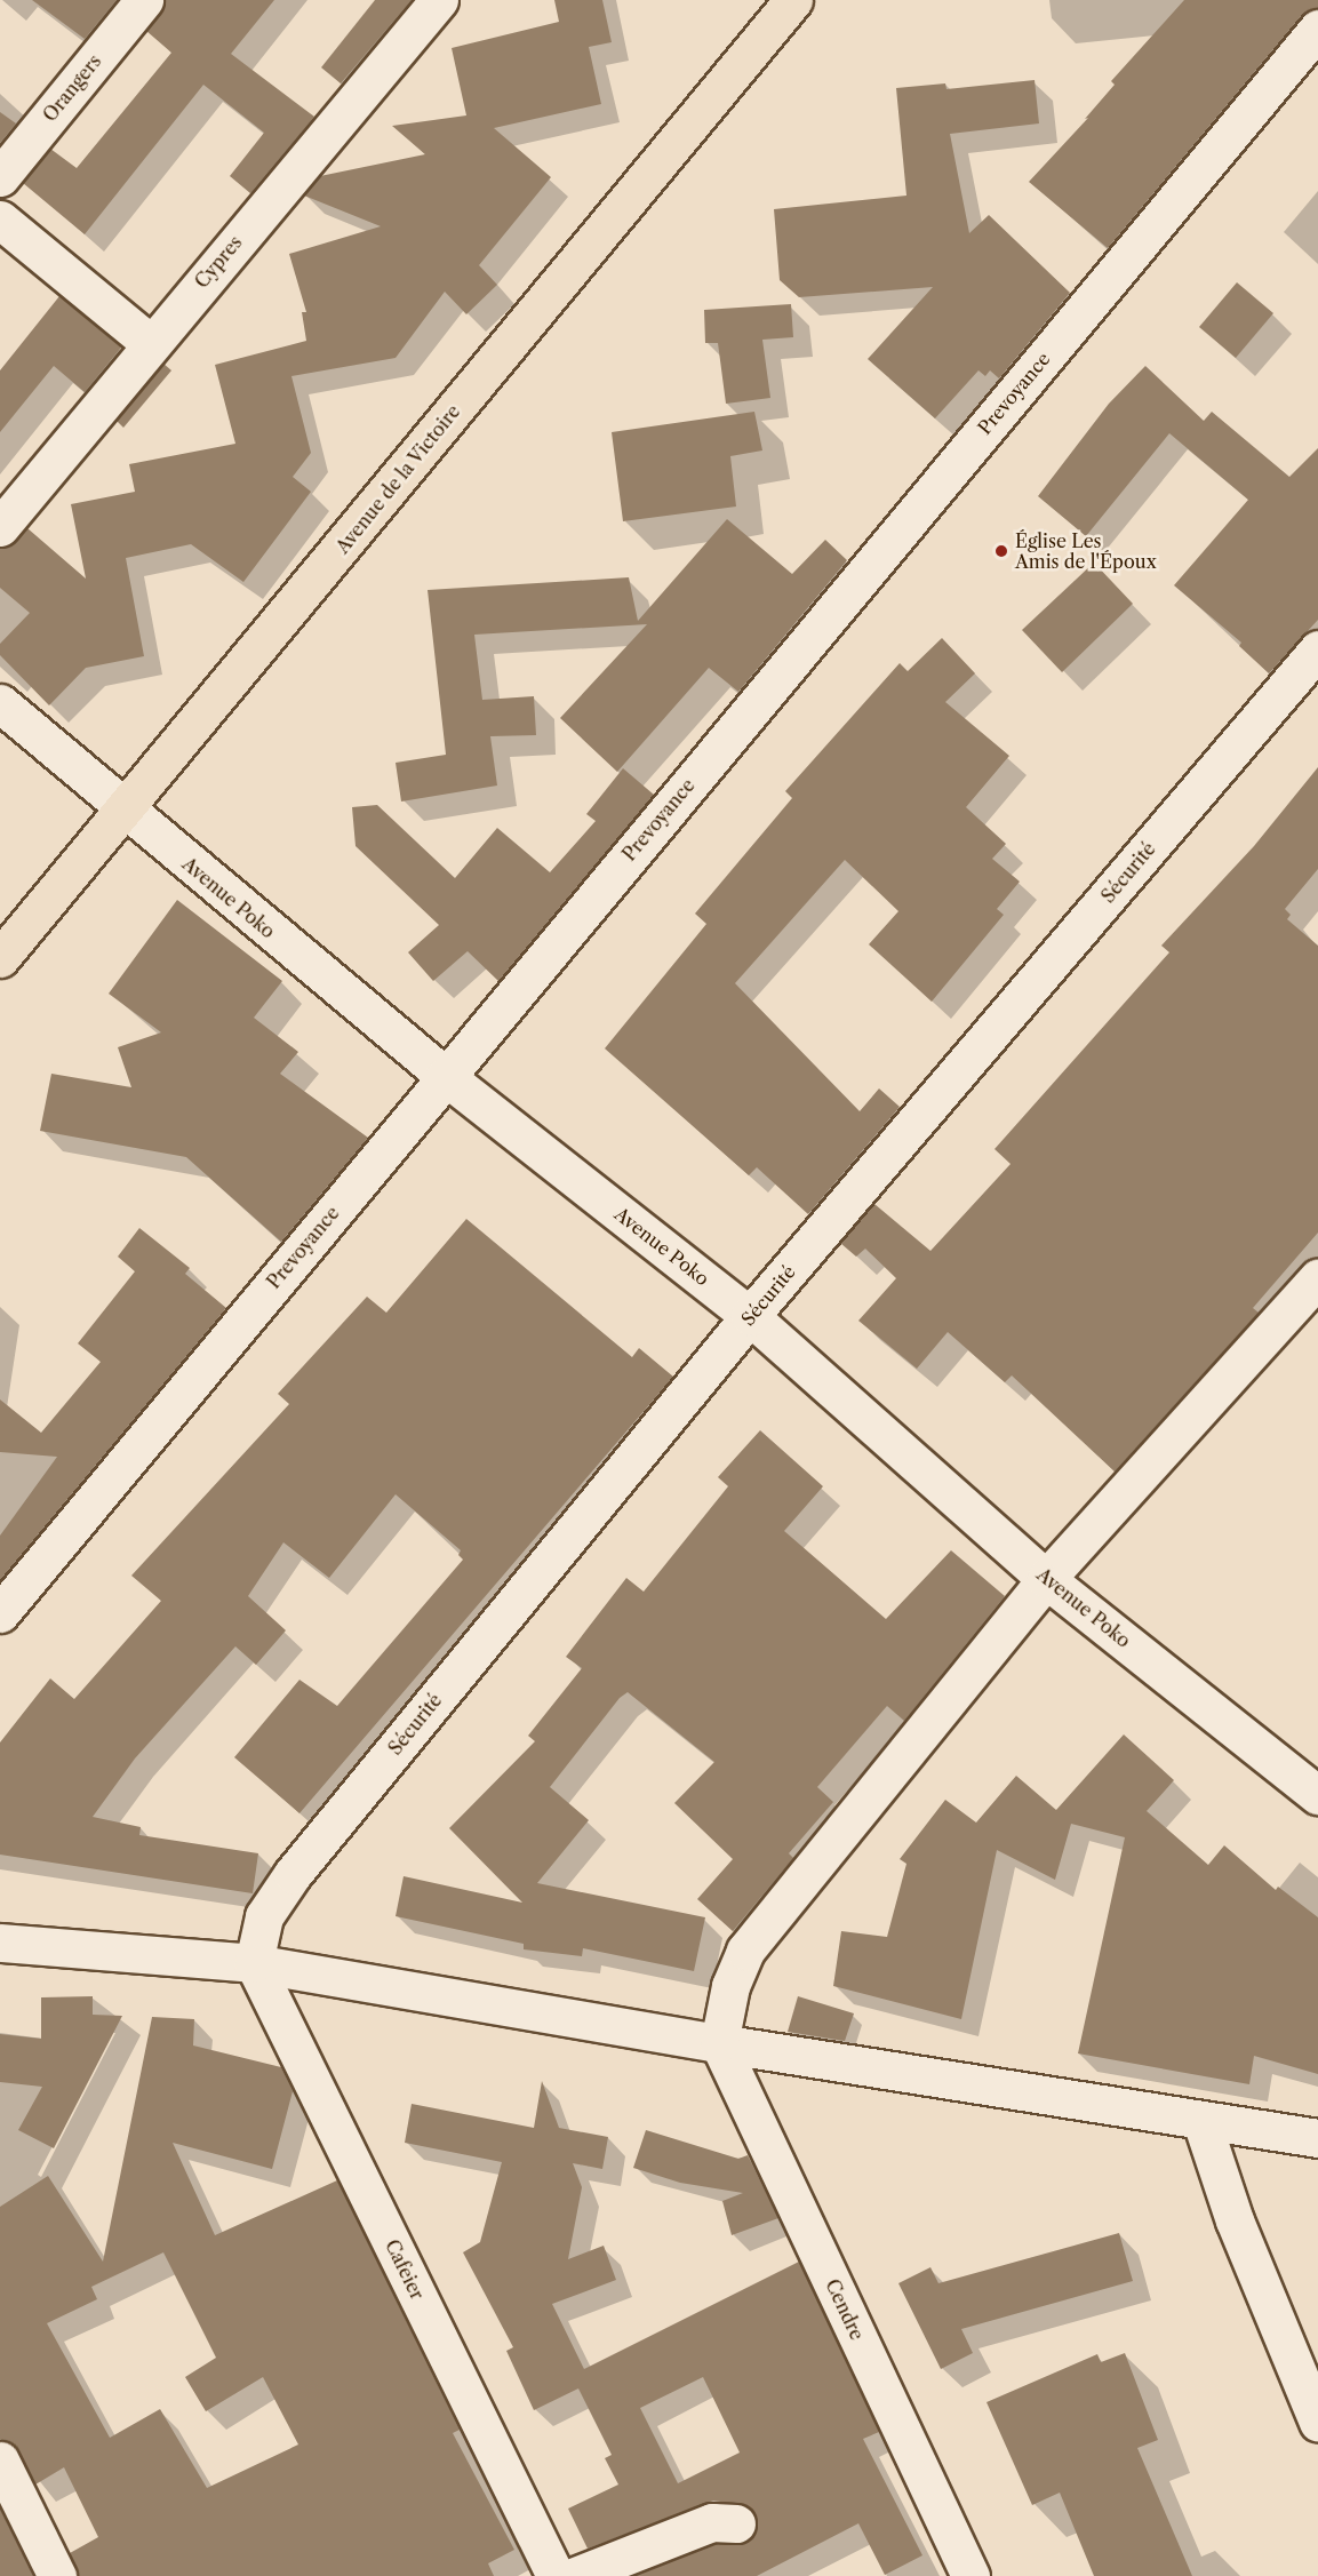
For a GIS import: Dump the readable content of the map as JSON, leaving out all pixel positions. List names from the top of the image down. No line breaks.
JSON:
{"streets":{"main road":["Avenue de la Victoire"],"street":["Orangers","Cypres","Prevoyance","Sécurité","Avenue Poko","Cafeier","Cendre"]},"crossings":[["Prevoyance","Avenue Poko"],["Avenue de la Victoire","Avenue Poko"],["Sécurité","Avenue Poko"],["Sécurité","Cafeier"]],"places":["Église Les Amis de l'Époux"]}
